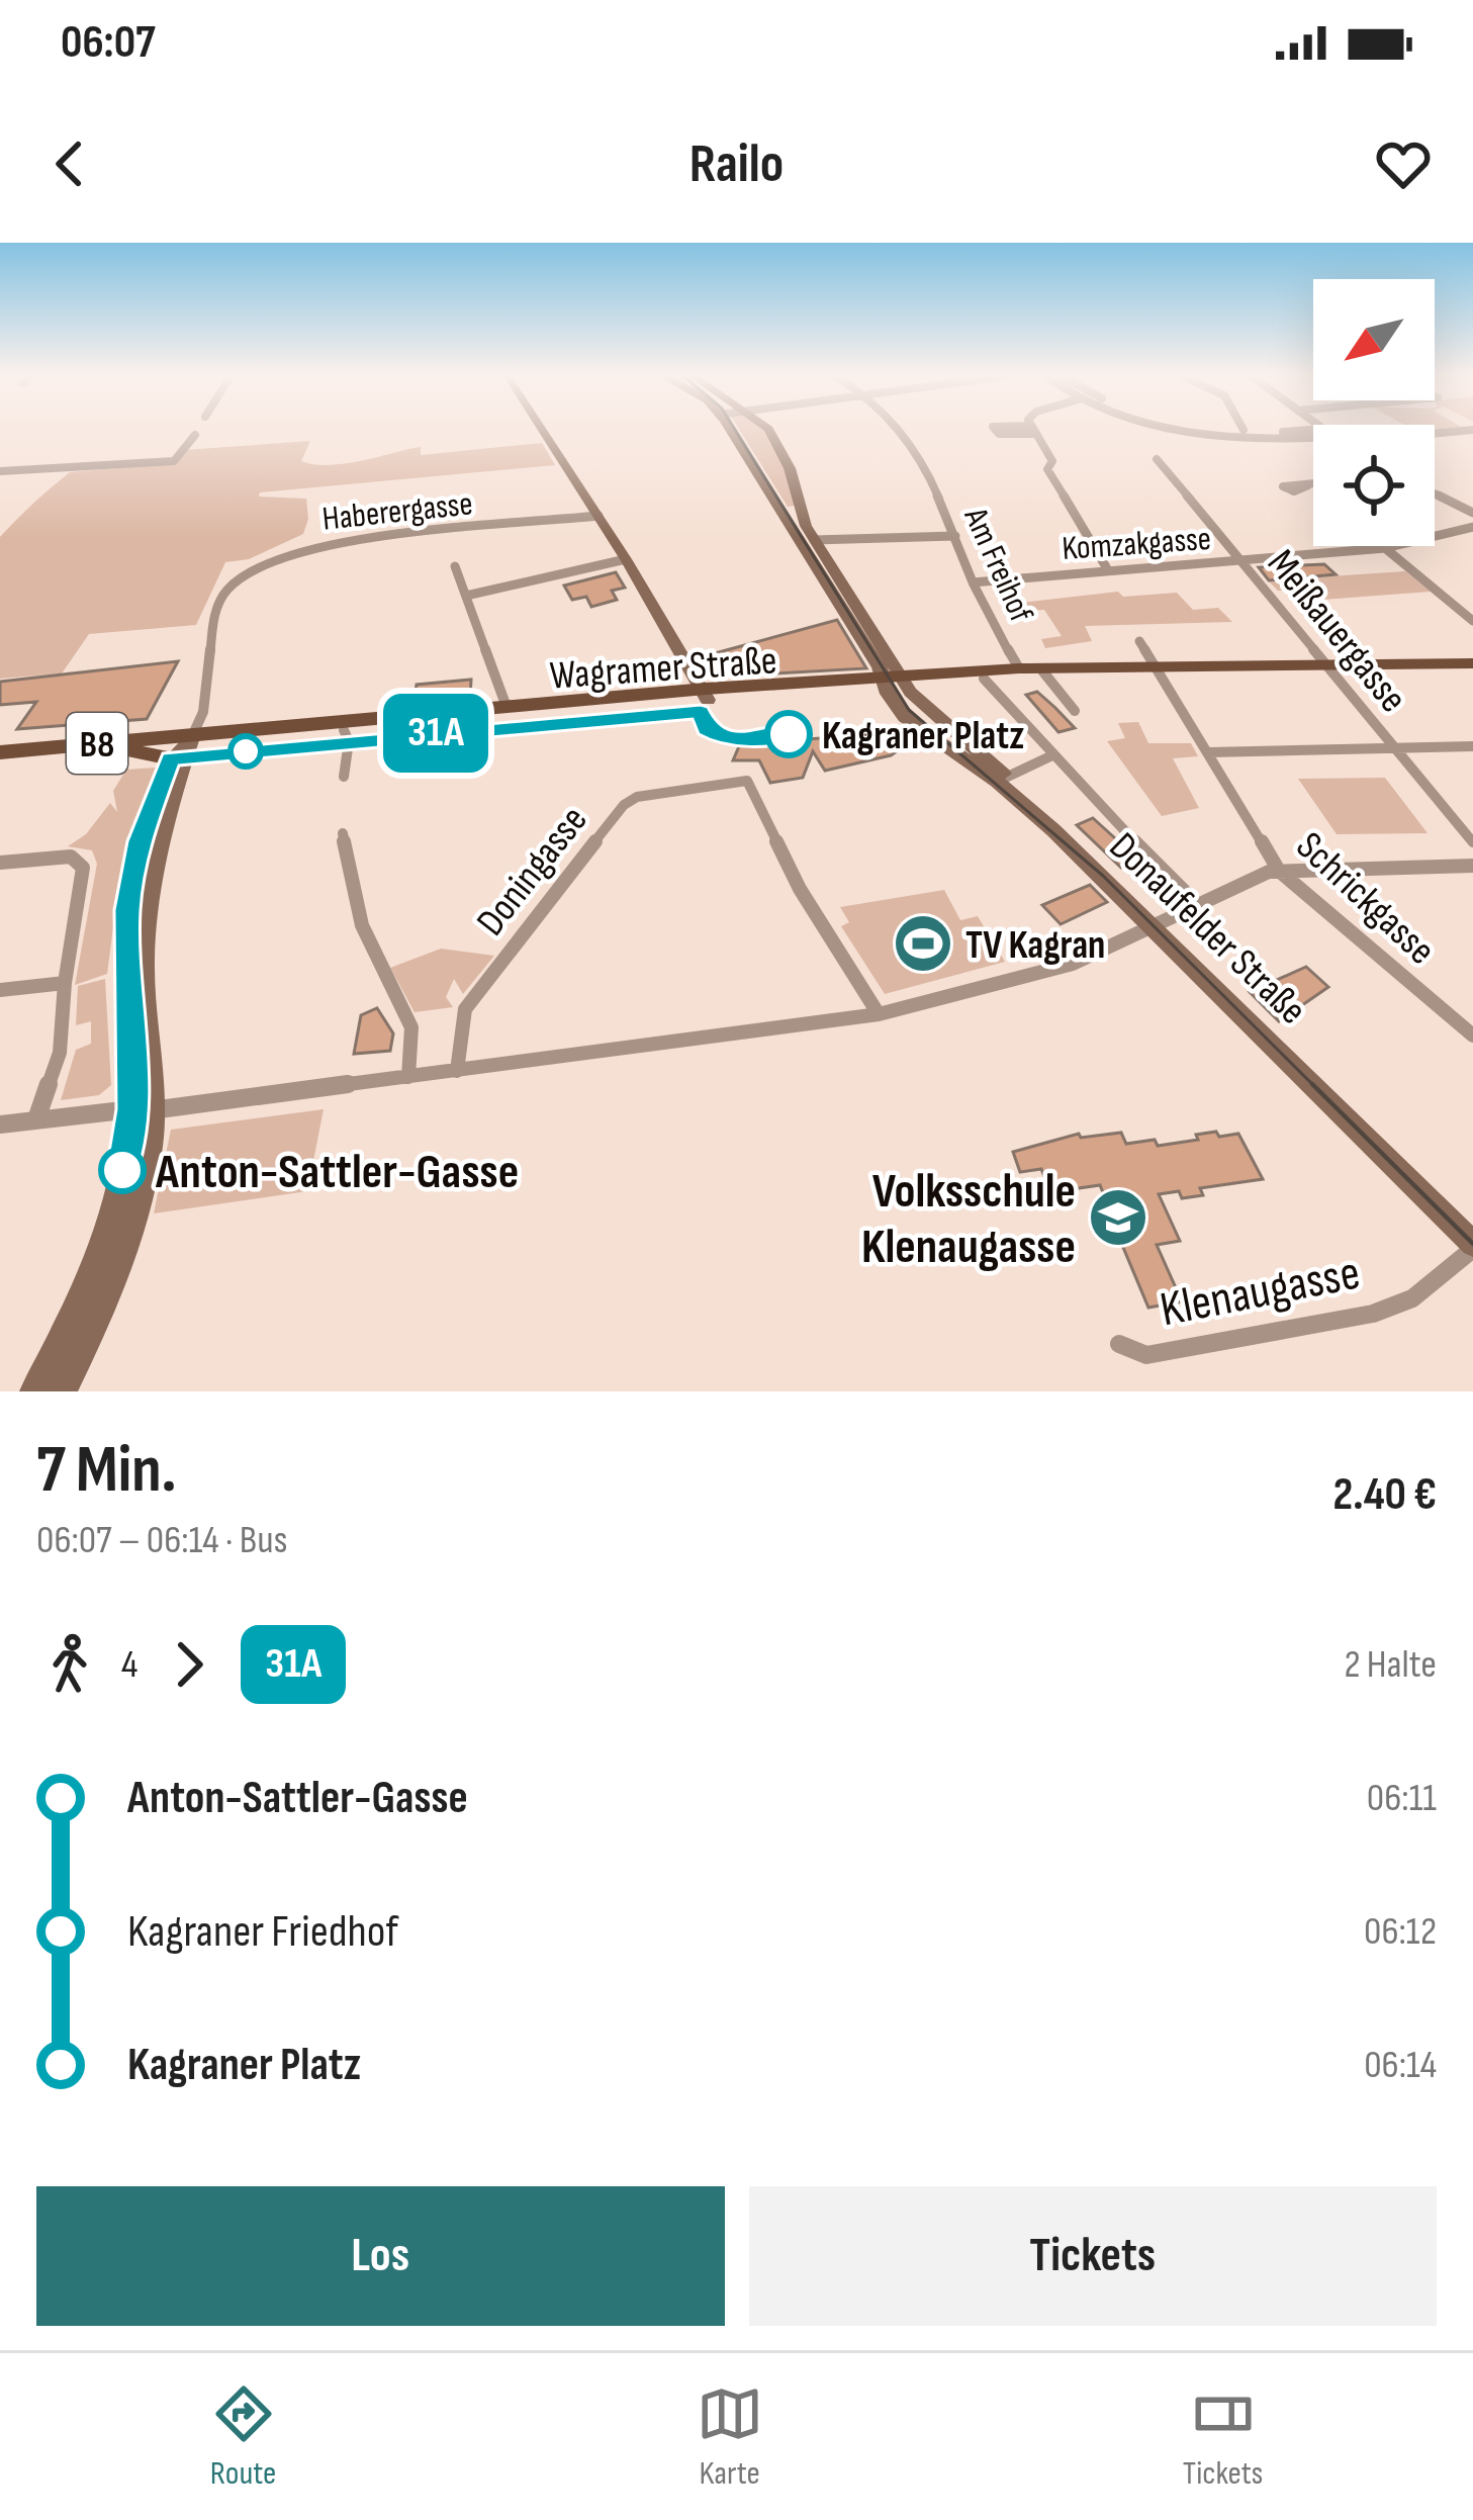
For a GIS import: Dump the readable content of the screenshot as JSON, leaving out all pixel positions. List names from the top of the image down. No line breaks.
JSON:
{"streets":{"main road":["Wagramer Straße","B8","Donaufelder Straße"],"street":["Haberergasse","Komzakgasse","Am Freihof","Meißauergasse","Doningasse","Schrickgasse","Klenaugasse"]},"crossings":[["Haberergasse","Wagramer Straße"],["Komzakgasse","Am Freihof"],["Komzakgasse","Meißauergasse"],["Am Freihof","Wagramer Straße"],["Meißauergasse","Wagramer Straße"],["Wagramer Straße","Schrickgasse"],["Wagramer Straße","Donaufelder Straße"],["Donaufelder Straße","Klenaugasse"]],"places":{"other":["Kagraner Platz","Anton-Sattler-Gasse"],"sports":["TV Kagran"],"school or university":["Volksschule Klenaugasse"]},"lines":["bus line 31A"],"north":"bottom left","page":{"status":"06:07","header":"Railo","on_map":"31A","heading":["7 Min.","06:07 – 06:14 · Bus","2.40 €"],"legs":["4","31A","2 Halte"],"list":[{"name":"Anton-Sattler-Gasse","value":"06:11"},{"name":"Kagraner Friedhof","value":"06:12"},{"name":"Kagraner Platz","value":"06:14"}],"buttons":["Los","Tickets"],"tabs":["Route","Karte","Tickets"]}}
